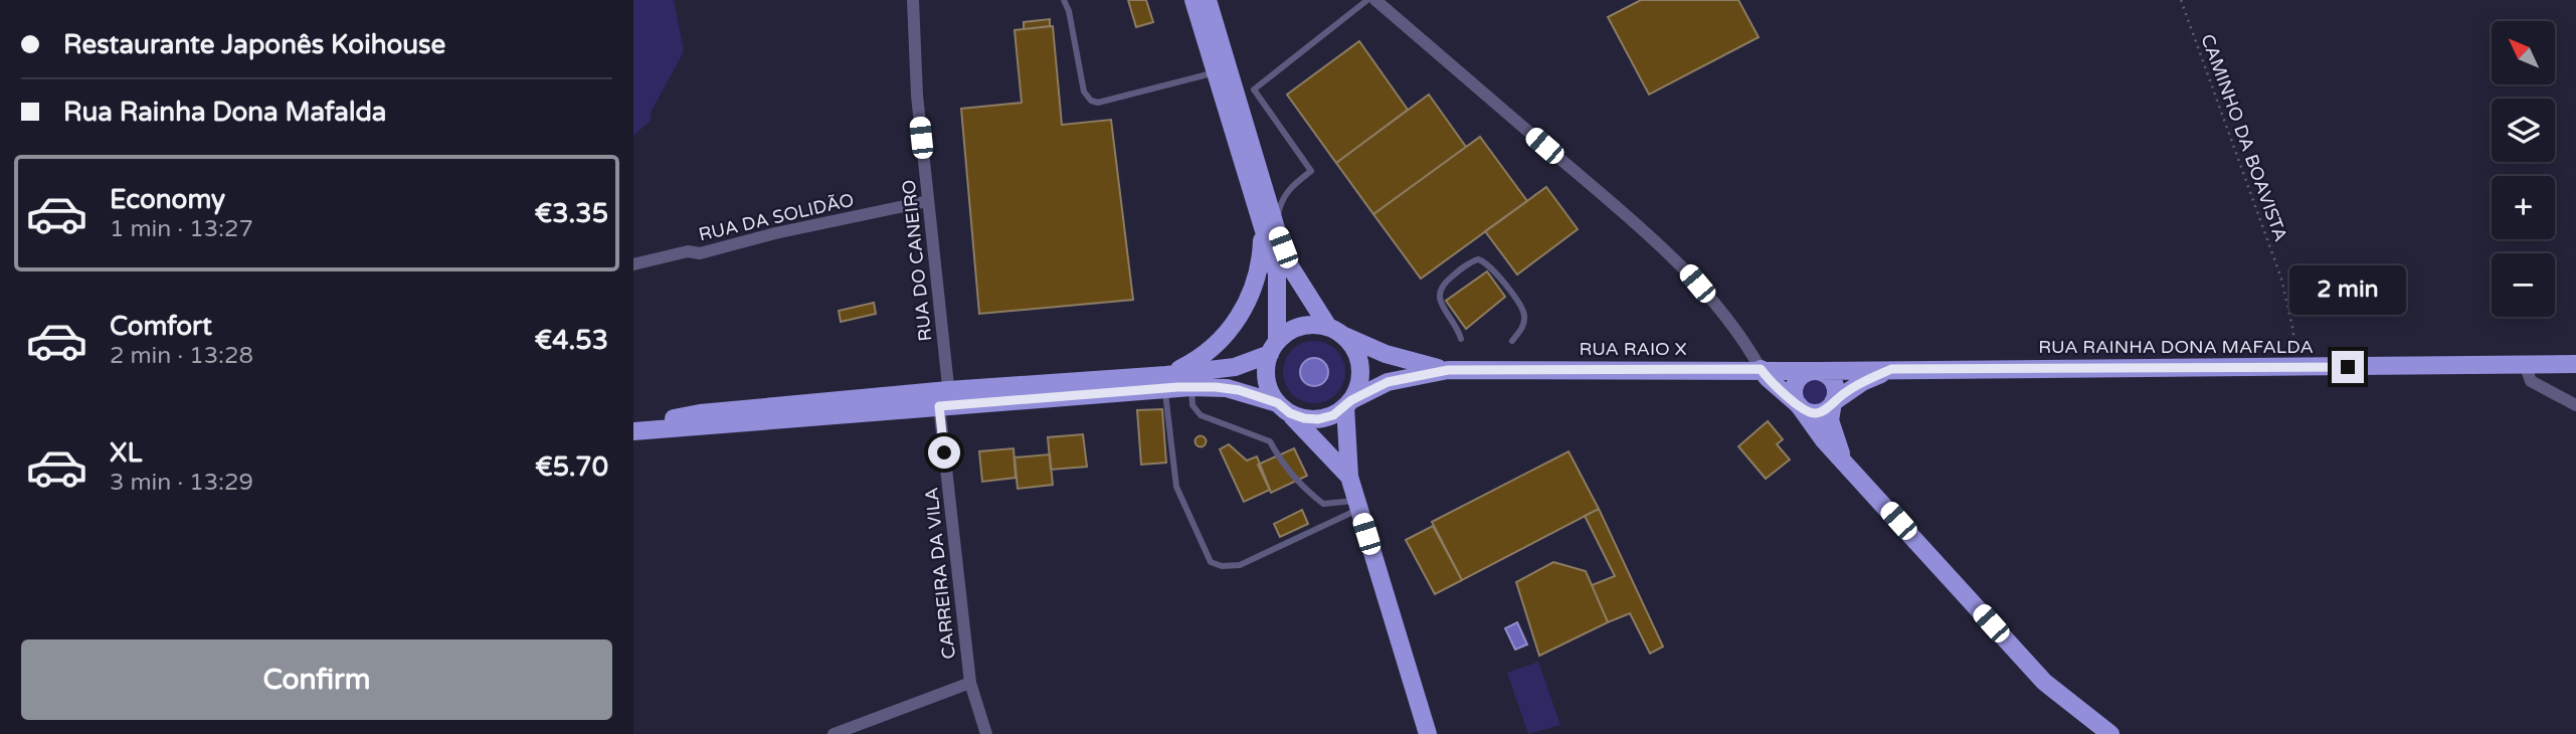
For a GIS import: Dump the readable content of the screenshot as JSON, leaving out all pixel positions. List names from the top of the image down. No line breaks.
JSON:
{"streets":{"main road":["RUA RAINHA DONA MAFALDA","RUA RAIO X"],"street":["RUA DA SOLIDÃO","RUA DO CANEIRO","CARREIRA DA VILA"],"path":["CAMINHO DA BOAVISTA"]},"crossings":[["CAMINHO DA BOAVISTA","RUA RAINHA DONA MAFALDA"],["RUA DA SOLIDÃO","RUA DO CANEIRO"],["RUA DO CANEIRO","CARREIRA DA VILA"],["RUA RAINHA DONA MAFALDA","RUA RAIO X"]],"north":"top left","page":{"banner":["Restaurante Japonês Koihouse","Rua Rainha Dona Mafalda"],"map_buttons":["+","−"],"list":[{"name":"Economy","note":"1 min · 13:27","value":"€3.35"},{"name":"Comfort","note":"2 min · 13:28","value":"€4.53"},{"name":"XL","note":"3 min · 13:29","value":"€5.70"}],"bubble":"2 min","buttons":"Confirm"}}
